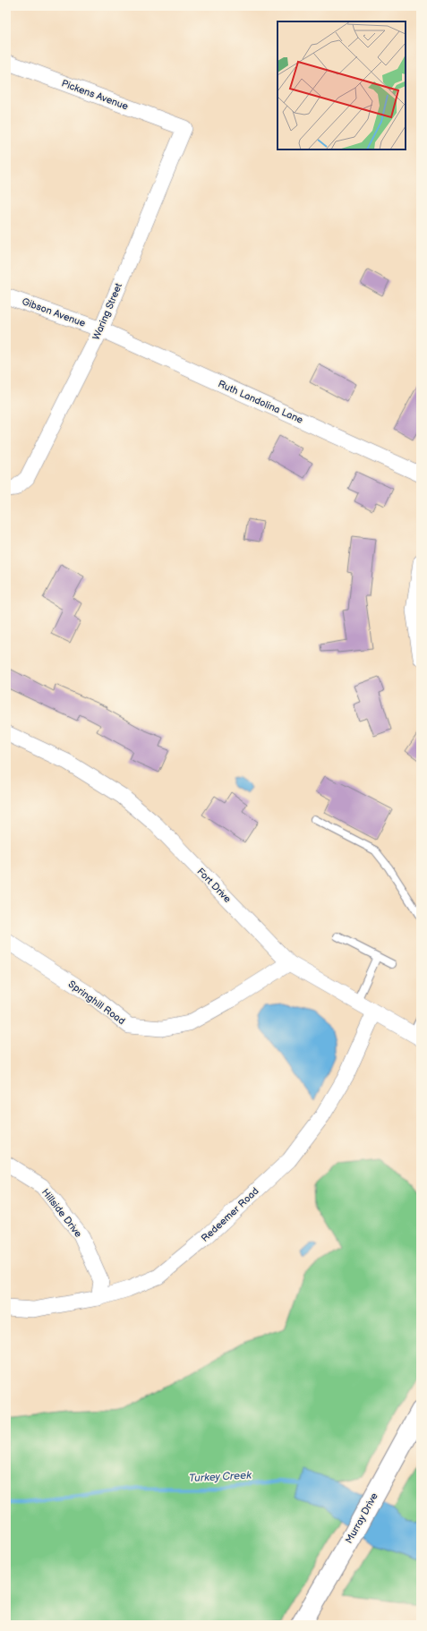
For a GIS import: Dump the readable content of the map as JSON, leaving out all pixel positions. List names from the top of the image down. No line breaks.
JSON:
{"streets":{"street":["Pickens Avenue","Waring Street","Gibson Avenue","Ruth Landolina Lane","Fort Drive","Springhill Road","Hillside Drive","Redeemer Road","Murray Drive"]},"crossings":[["Pickens Avenue","Waring Street"],["Waring Street","Gibson Avenue"],["Waring Street","Ruth Landolina Lane"],["Gibson Avenue","Ruth Landolina Lane"],["Fort Drive","Springhill Road"],["Fort Drive","Redeemer Road"],["Hillside Drive","Redeemer Road"]],"water":["Turkey Creek"]}
